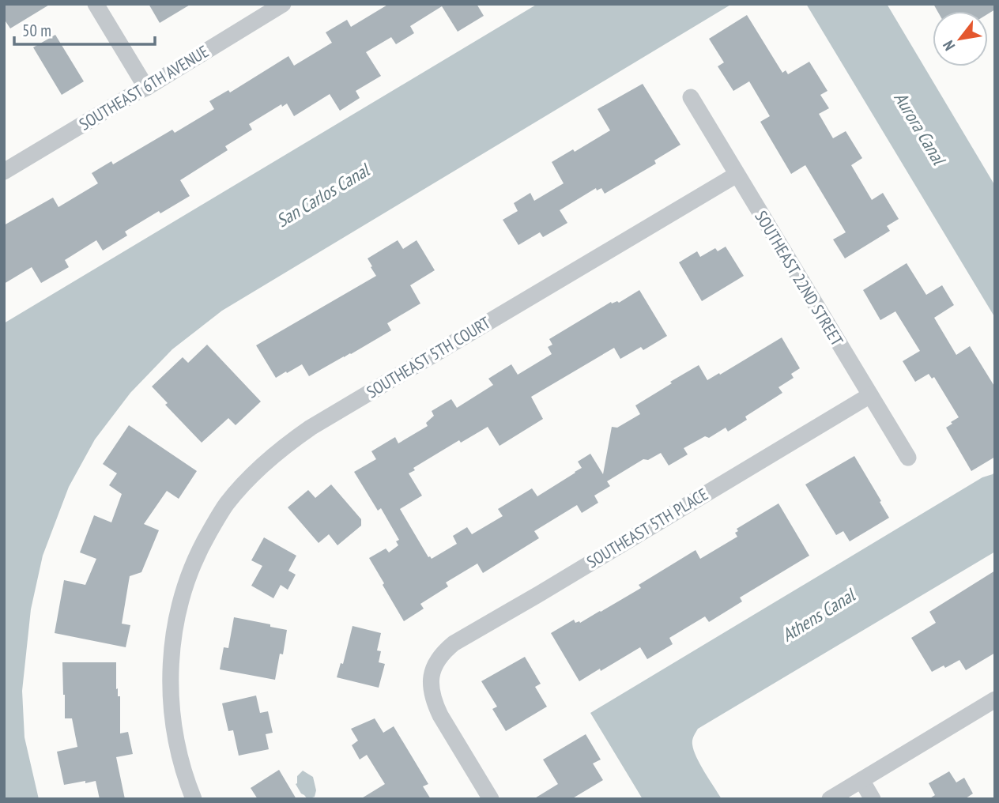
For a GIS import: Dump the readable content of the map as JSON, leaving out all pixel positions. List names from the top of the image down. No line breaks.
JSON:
{"streets":{"street":["SOUTHEAST 6TH AVENUE","SOUTHEAST 22ND STREET","SOUTHEAST 5TH COURT","SOUTHEAST 5TH PLACE"]},"crossings":[["SOUTHEAST 22ND STREET","SOUTHEAST 5TH COURT"],["SOUTHEAST 22ND STREET","SOUTHEAST 5TH PLACE"]],"water":["Aurora Canal","San Carlos Canal","Athens Canal"],"scale_bar":"50 m","north":"bottom left"}
